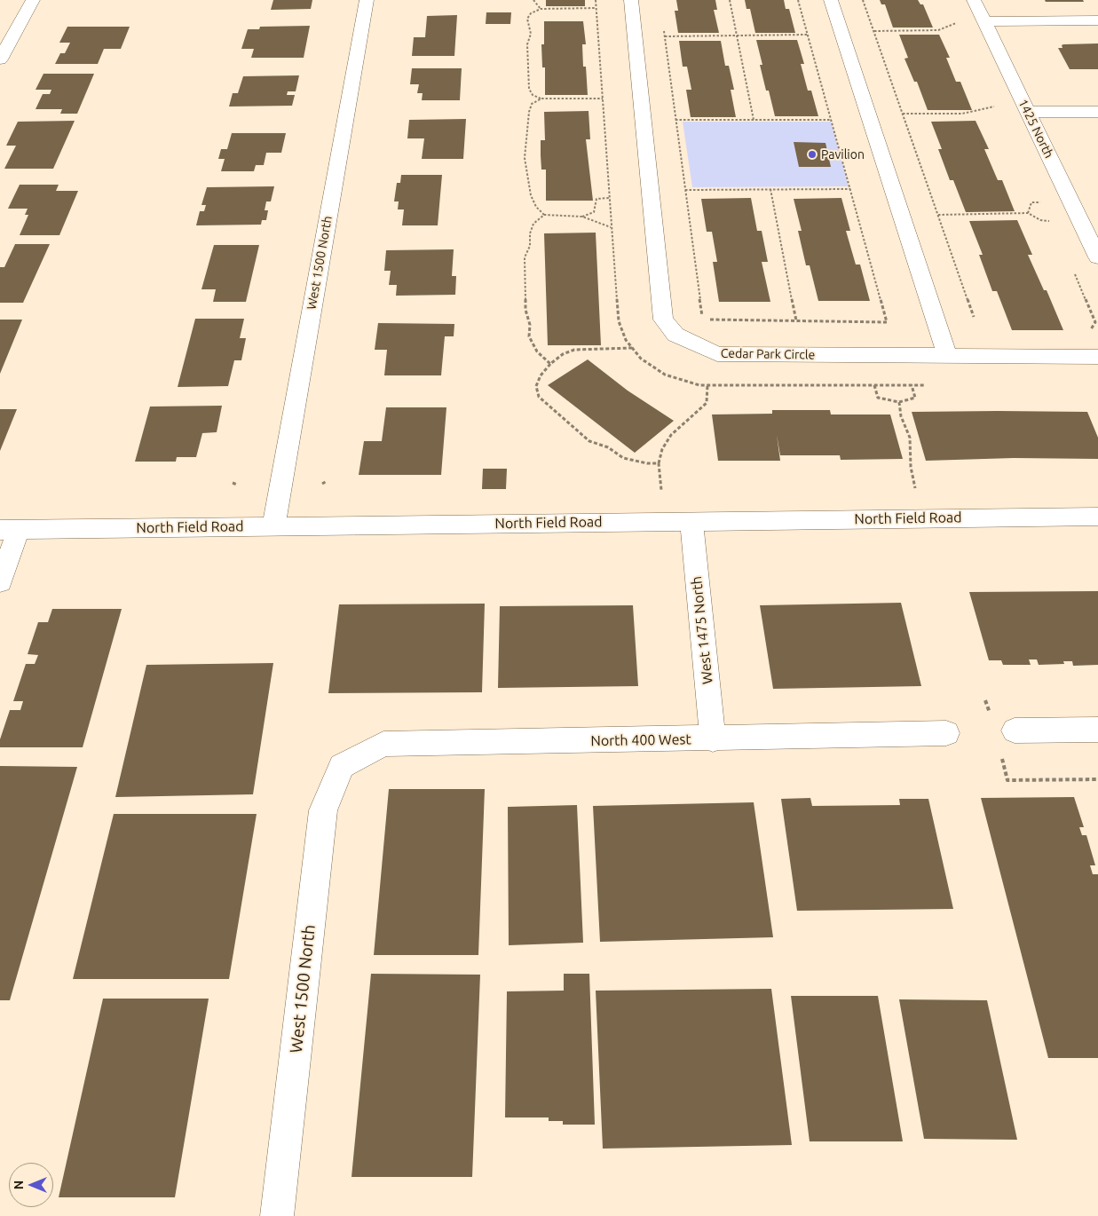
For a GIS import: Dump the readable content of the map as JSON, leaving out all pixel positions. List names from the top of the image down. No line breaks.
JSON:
{"streets":{"street":["1425 North","West 1500 North","Cedar Park Circle","North Field Road","West 1475 North","North 400 West"]},"crossings":[["West 1500 North","North Field Road"],["West 1500 North","North 400 West"],["North Field Road","West 1475 North"],["West 1475 North","North 400 West"]],"places":["Pavilion"],"north":"left"}
